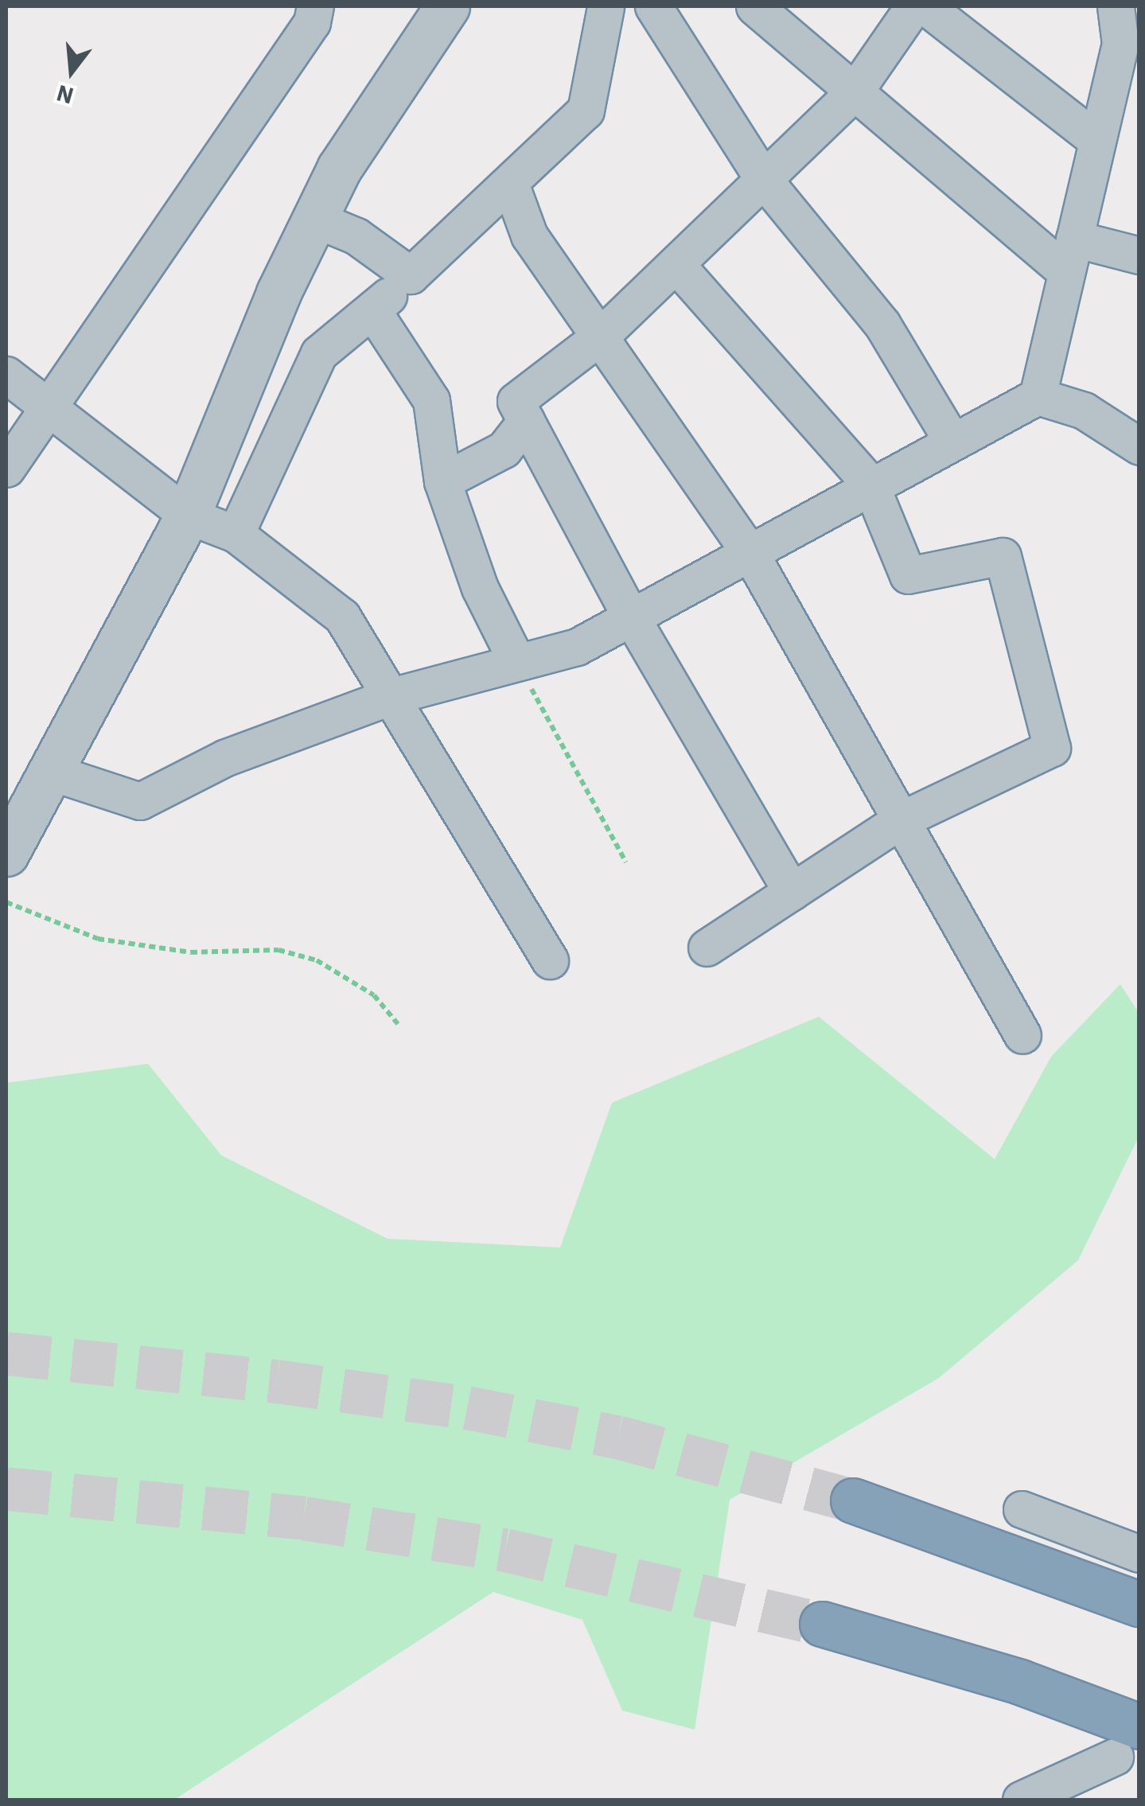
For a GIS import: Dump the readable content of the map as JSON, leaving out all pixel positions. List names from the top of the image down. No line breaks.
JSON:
{"north":"bottom"}
